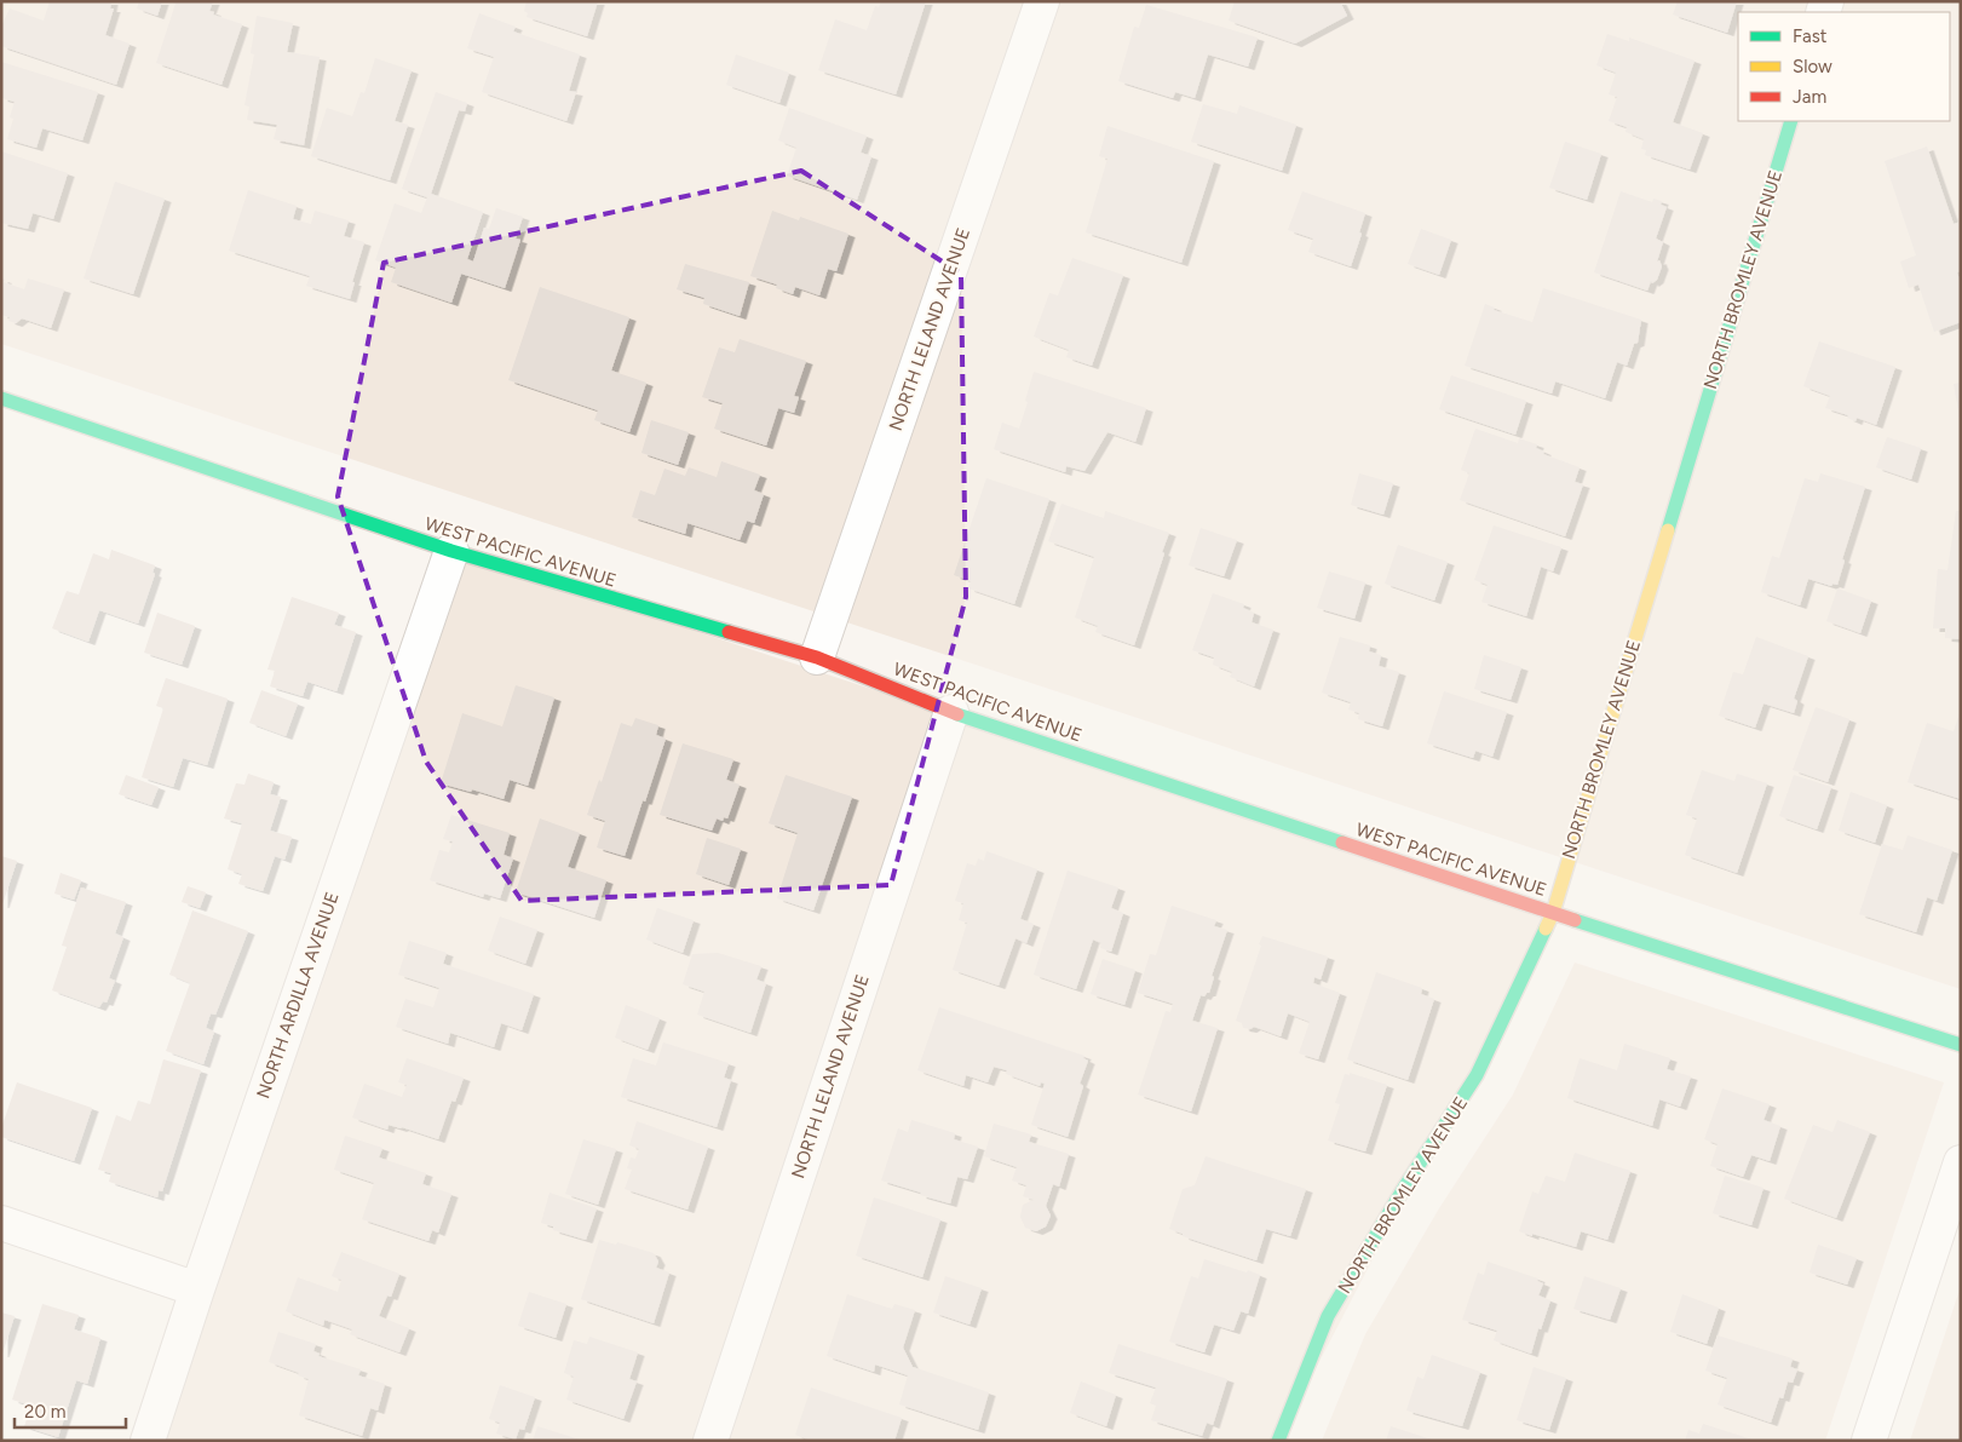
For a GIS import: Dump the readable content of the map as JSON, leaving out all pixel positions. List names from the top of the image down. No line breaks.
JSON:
{"streets":{"street":["NORTH BROMLEY AVENUE","NORTH LELAND AVENUE","WEST PACIFIC AVENUE","NORTH ARDILLA AVENUE"]},"crossings":[["NORTH BROMLEY AVENUE","WEST PACIFIC AVENUE"],["NORTH LELAND AVENUE","WEST PACIFIC AVENUE"],["WEST PACIFIC AVENUE","NORTH ARDILLA AVENUE"]],"legend":["Fast","Slow","Jam"],"scale_bar":"20 m"}
